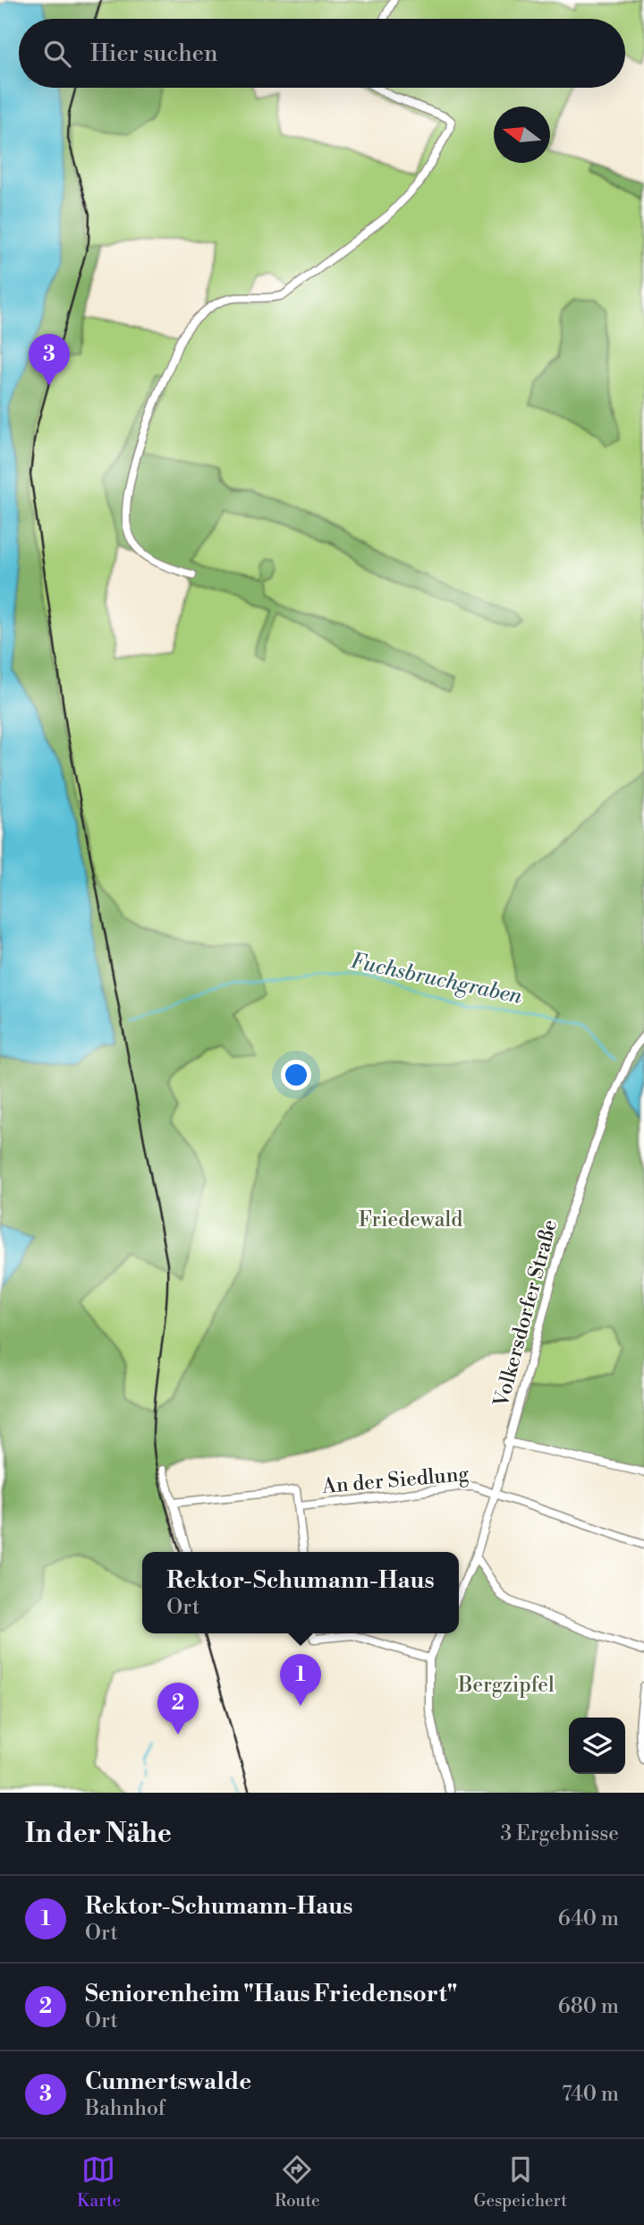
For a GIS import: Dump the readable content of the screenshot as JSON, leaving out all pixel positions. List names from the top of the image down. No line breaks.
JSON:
{"streets":{"street":["Volkersdorfer Straße","An der Siedlung"]},"crossings":[["Volkersdorfer Straße","An der Siedlung"]],"water":["Fuchsbruchgraben"],"parks":["Friedewald","Bergzipfel"],"north":"left","page":{"search":"Hier suchen","pins":["3","1","2"],"popup":["Rektor-Schumann-Haus","Ort"],"heading":["In der Nähe","3 Ergebnisse"],"list":[{"mark":"1","name":"Rektor-Schumann-Haus","note":"Ort","value":"640 m"},{"mark":"2","name":"Seniorenheim \"Haus Friedensort\"","note":"Ort","value":"680 m"},{"mark":"3","name":"Cunnertswalde","note":"Bahnhof","value":"740 m"}],"nav":["Karte","Route","Gespeichert"]}}
